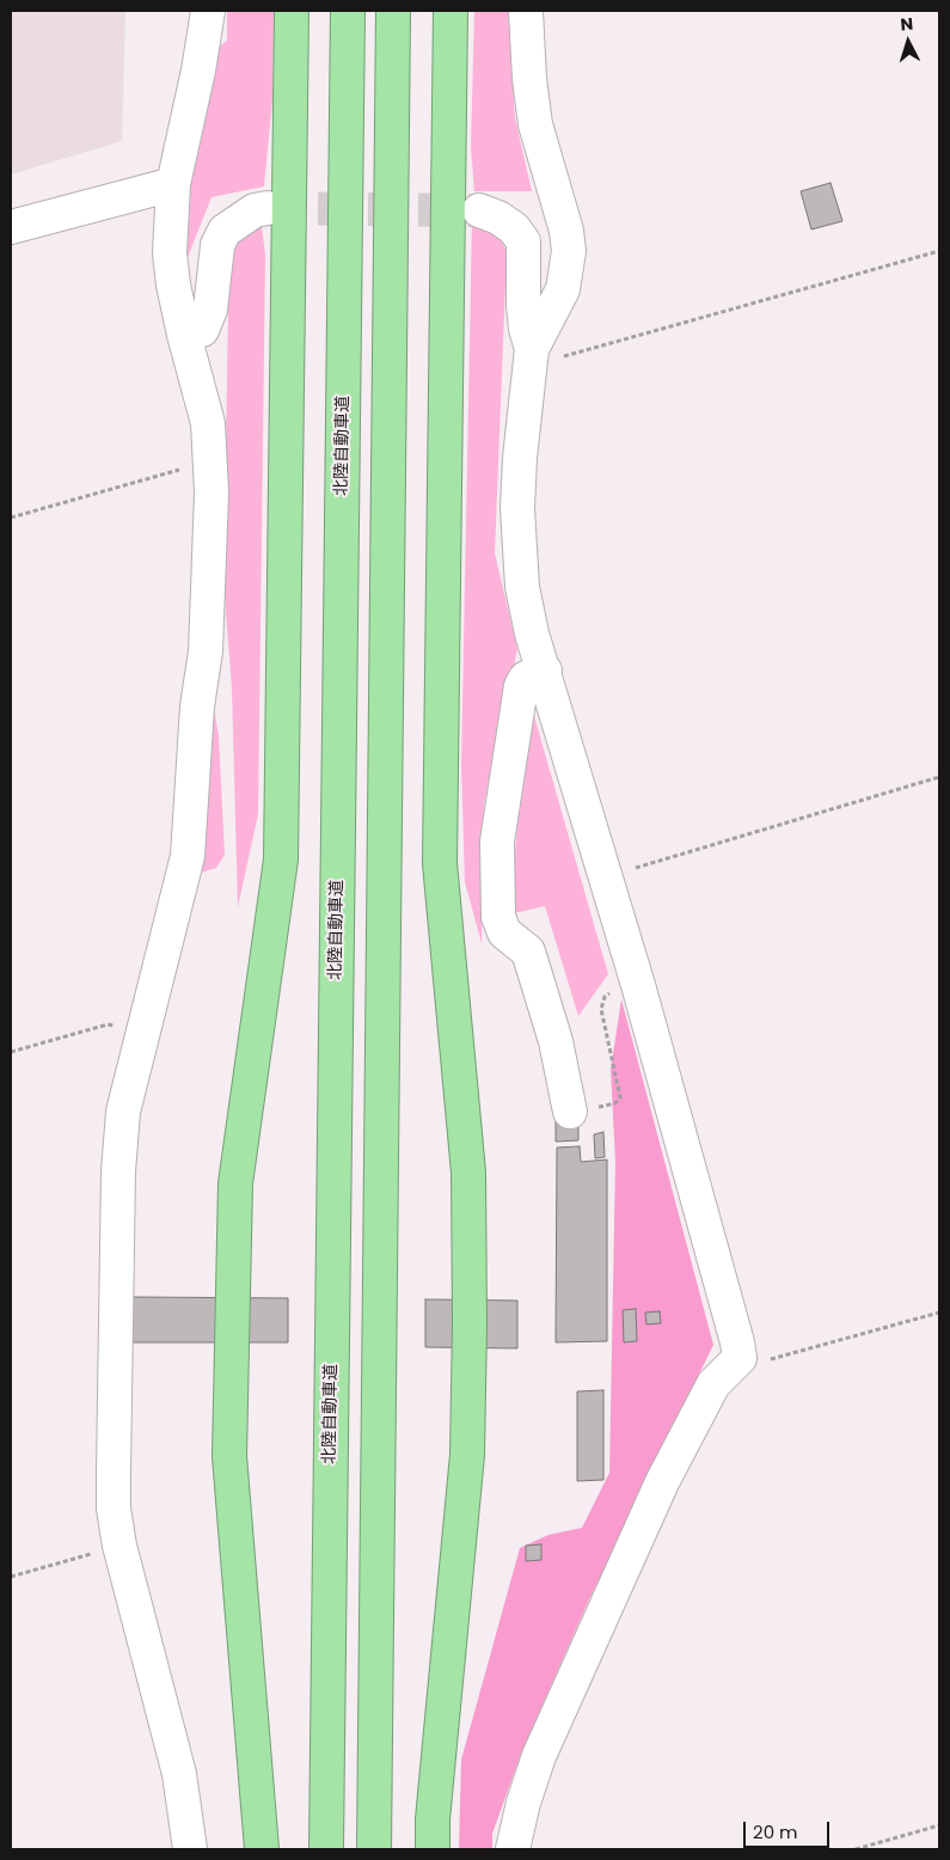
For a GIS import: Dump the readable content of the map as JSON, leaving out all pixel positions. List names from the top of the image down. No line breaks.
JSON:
{"streets":{"highway":["北陸自動車道"]},"scale_bar":"20 m","north":"top"}
